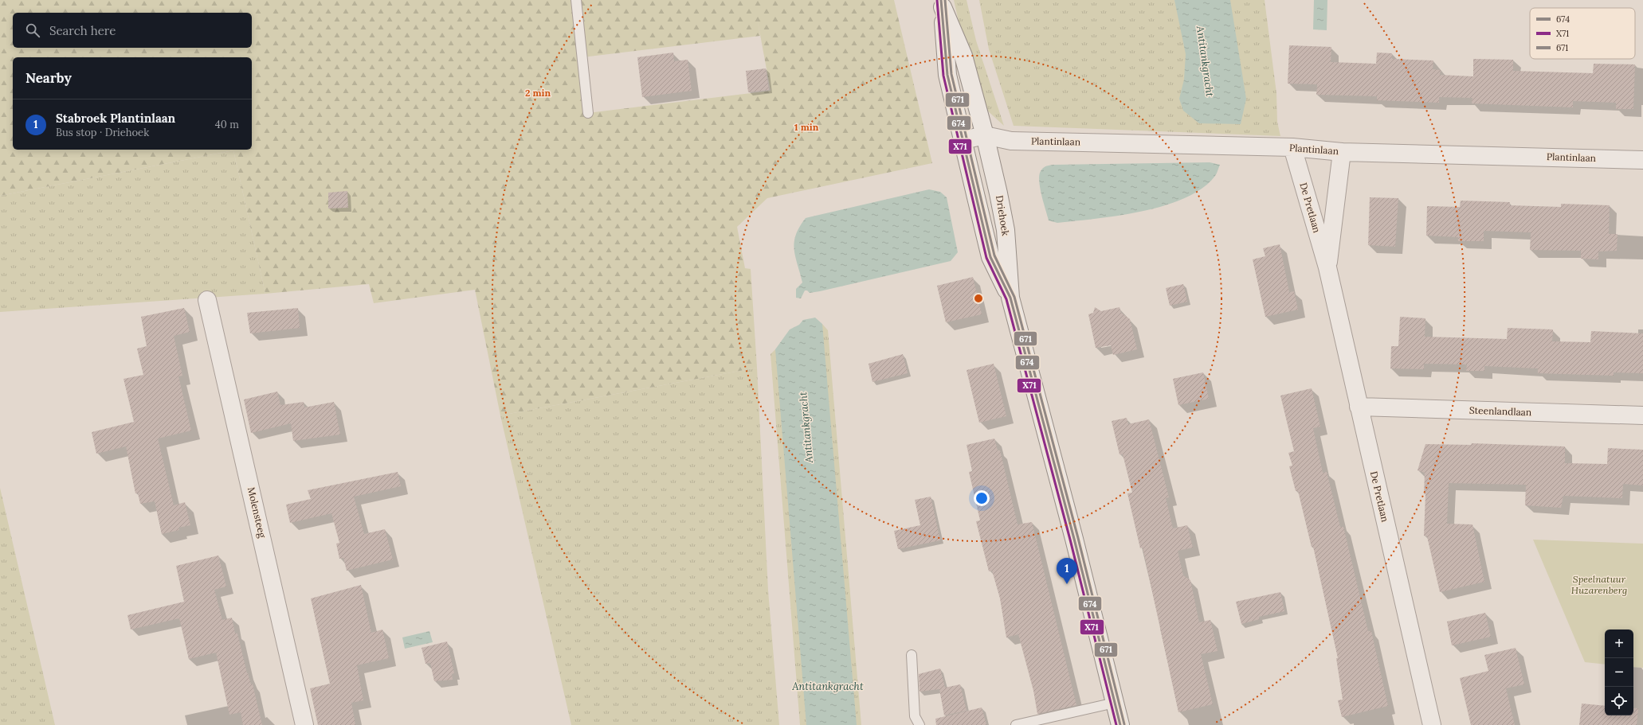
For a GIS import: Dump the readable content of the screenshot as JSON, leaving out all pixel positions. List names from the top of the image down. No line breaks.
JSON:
{"streets":{"street":["Plantinlaan","De Pretlaan","Driehoek","Steenlandlaan","Molensteeg"]},"crossings":[["Plantinlaan","De Pretlaan"],["Plantinlaan","Driehoek"],["De Pretlaan","Steenlandlaan"]],"water":["Antitankgracht"],"parks":["Speelnatuur Huzarenberg"],"lines":["transit line 674","transit line X71","transit line 671"],"legend":["674","X71","671"],"page":{"search":"Search here","heading":"Nearby","list":[{"mark":"1","name":"Stabroek Plantinlaan","note":"Bus stop · Driehoek","value":"40 m"}],"pins":"1","map_buttons":["+","−"]},"rings":["2 min","1 min"]}
